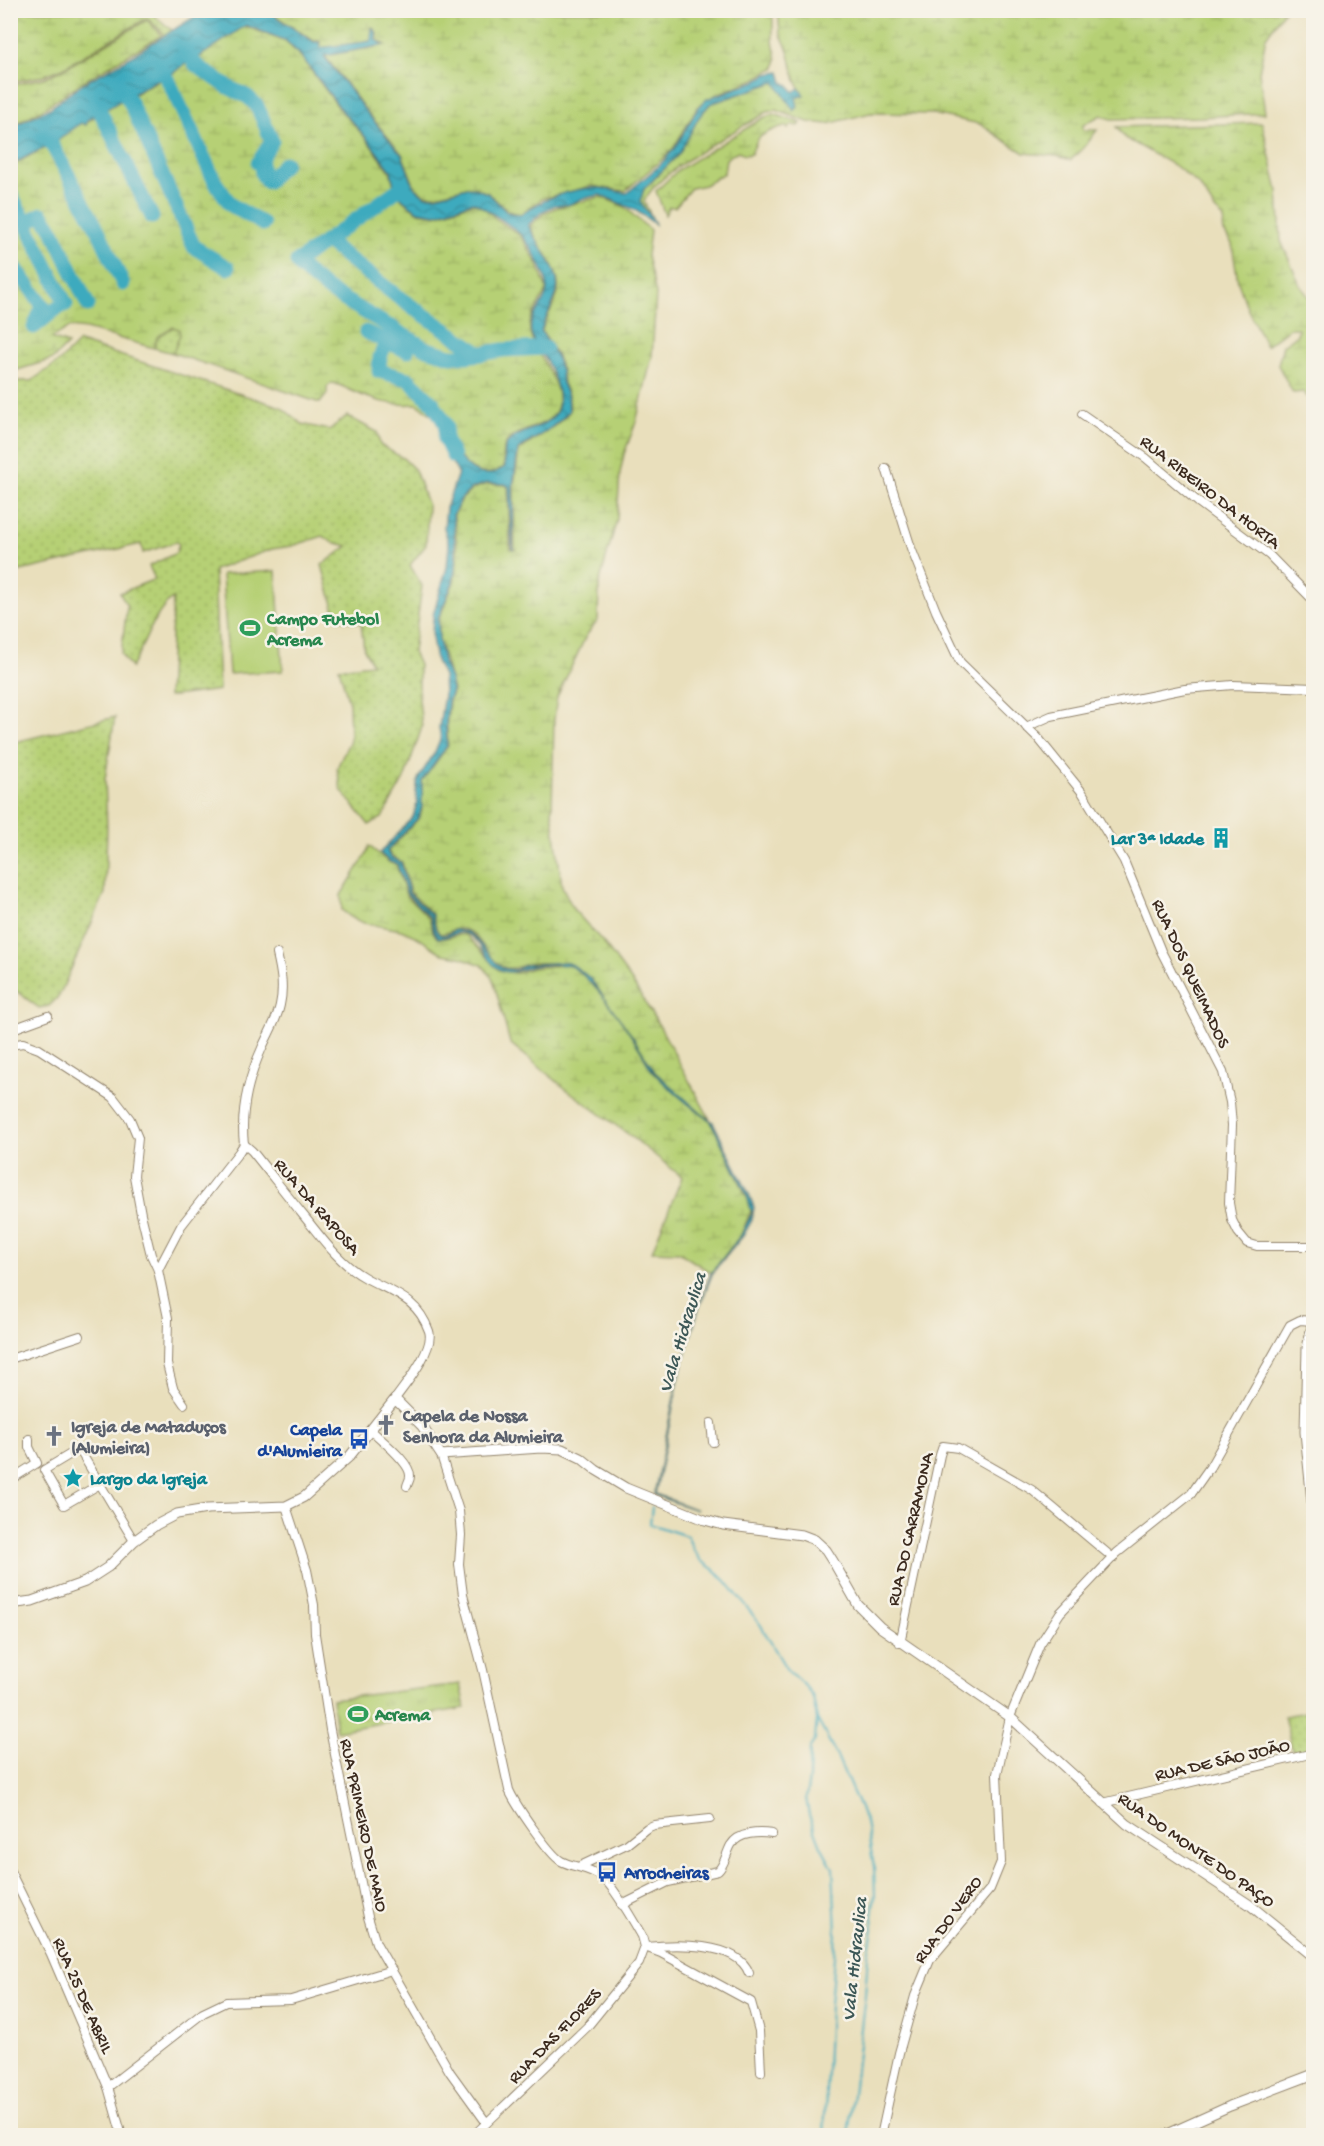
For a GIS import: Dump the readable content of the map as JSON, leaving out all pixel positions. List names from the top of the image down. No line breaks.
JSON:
{"streets":{"street":["RUA RIBEIRO DA HORTA","RUA DOS QUEIMADOS","RUA DA RAPOSA","RUA DO CARRAMONA","RUA DE SÃO JOÃO","RUA PRIMEIRO DE MAIO","RUA DO MONTE DO PAÇO","RUA DO VERO","RUA 25 DE ABRIL","RUA DAS FLORES"]},"crossings":[["RUA DO CARRAMONA","RUA DO MONTE DO PAÇO"],["RUA DO CARRAMONA","RUA DO VERO"],["RUA DE SÃO JOÃO","RUA DO MONTE DO PAÇO"],["RUA PRIMEIRO DE MAIO","RUA DAS FLORES"],["RUA DO MONTE DO PAÇO","RUA DO VERO"]],"water":["Vala Hidraulica"],"places":{"sports":["Campo Futebol Acrema","Acrema"],"building":["Lar 3ª Idade"],"church":["Capela de Nossa Senhora da Alumieira","Igreja de Mataduços (Alumieira)"],"bus stop":["Capela d'Alumieira","Arrocheiras"],"place":["Largo da Igreja"]}}
